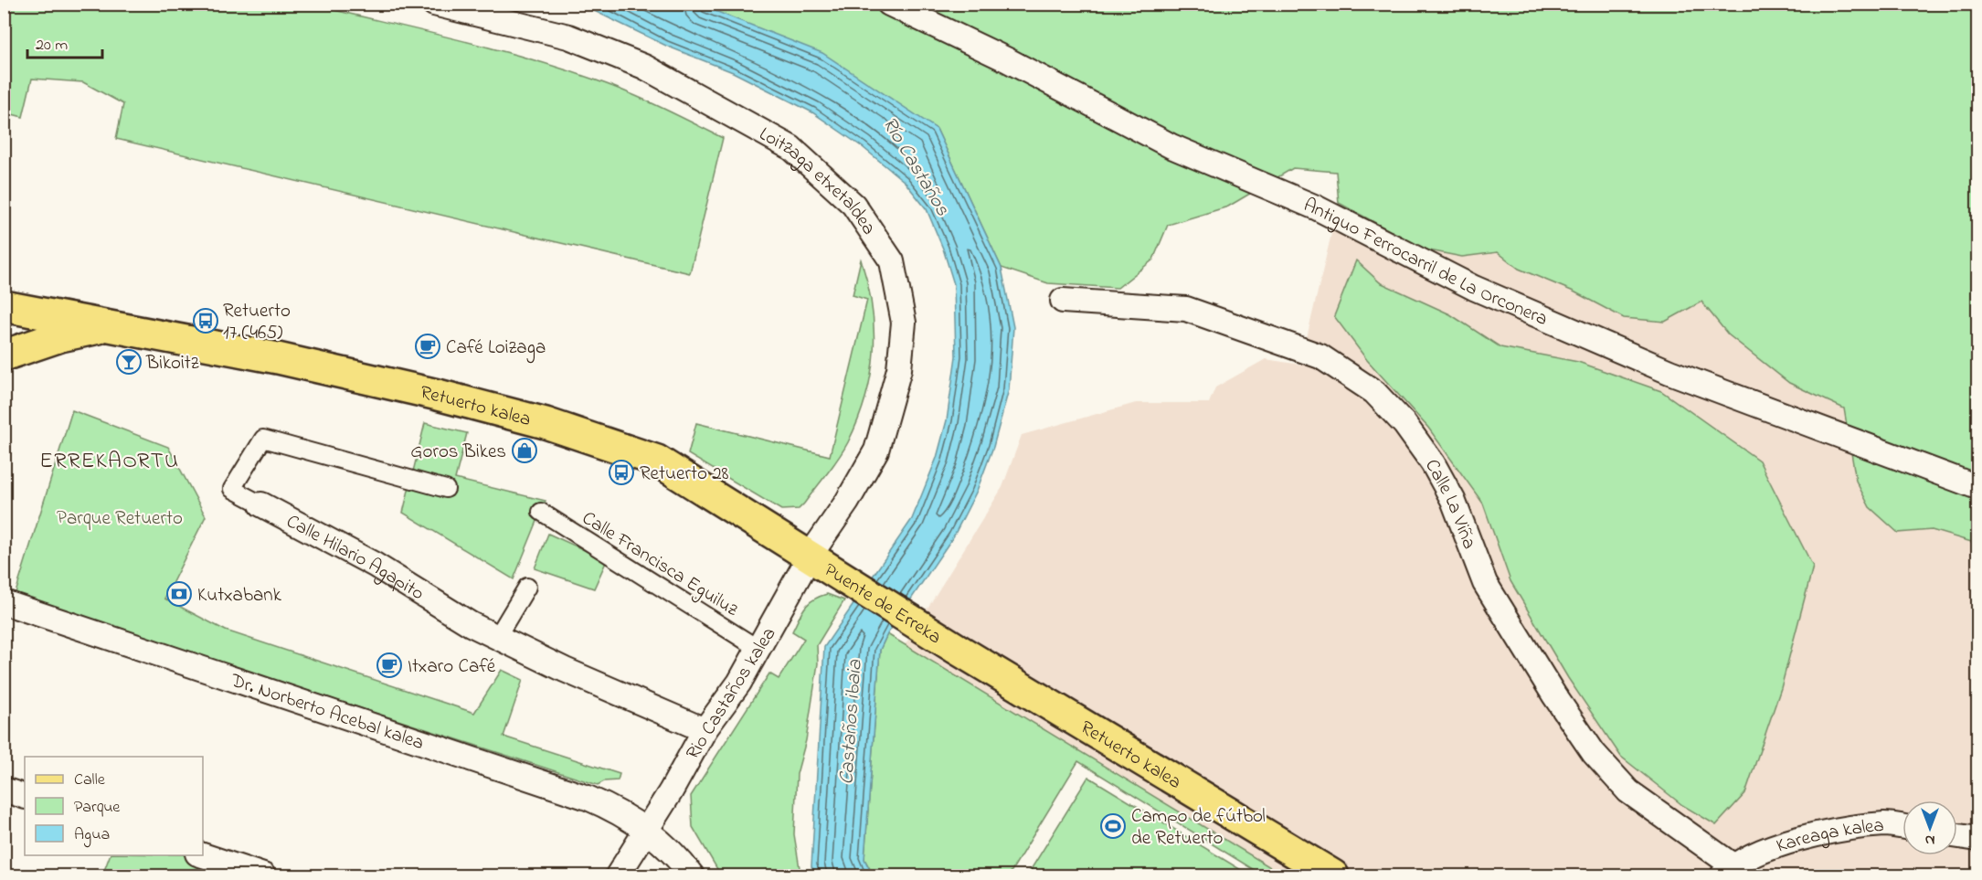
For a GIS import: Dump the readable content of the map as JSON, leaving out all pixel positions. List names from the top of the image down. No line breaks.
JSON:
{"streets":{"main road":["Retuerto kalea","Puente de Erreka"],"street":["Loitzaga etxetaldea","Antiguo Ferrocarril de La Orconera","Calle La Viña","Calle Hilario Agapito","Calle Francisca Eguiluz","Rio Castaños kalea","Dr. Norberto Acebal kalea","Kareaga kalea"]},"crossings":[["Loitzaga etxetaldea","Retuerto kalea"],["Loitzaga etxetaldea","Puente de Erreka"],["Loitzaga etxetaldea","Rio Castaños kalea"],["Retuerto kalea","Puente de Erreka"],["Retuerto kalea","Rio Castaños kalea"],["Calle La Viña","Kareaga kalea"],["Calle Hilario Agapito","Rio Castaños kalea"],["Calle Francisca Eguiluz","Rio Castaños kalea"],["Puente de Erreka","Rio Castaños kalea"],["Rio Castaños kalea","Dr. Norberto Acebal kalea"]],"districts":["ERREKAORTU"],"water":["Río Castaños","Castaños ibaia"],"parks":["Parque Retuerto"],"places":{"bus stop":["Retuerto 17 (465)","Retuerto 28"],"cafe":["Café Loizaga","Itxaro Café"],"bar":["Bikoitz"],"shop":["Goros Bikes"],"bank":["Kutxabank"],"sports":["Campo de fútbol de Retuerto"]},"legend":["Calle","Parque","Agua"],"scale_bar":"20 m","north":"bottom"}
